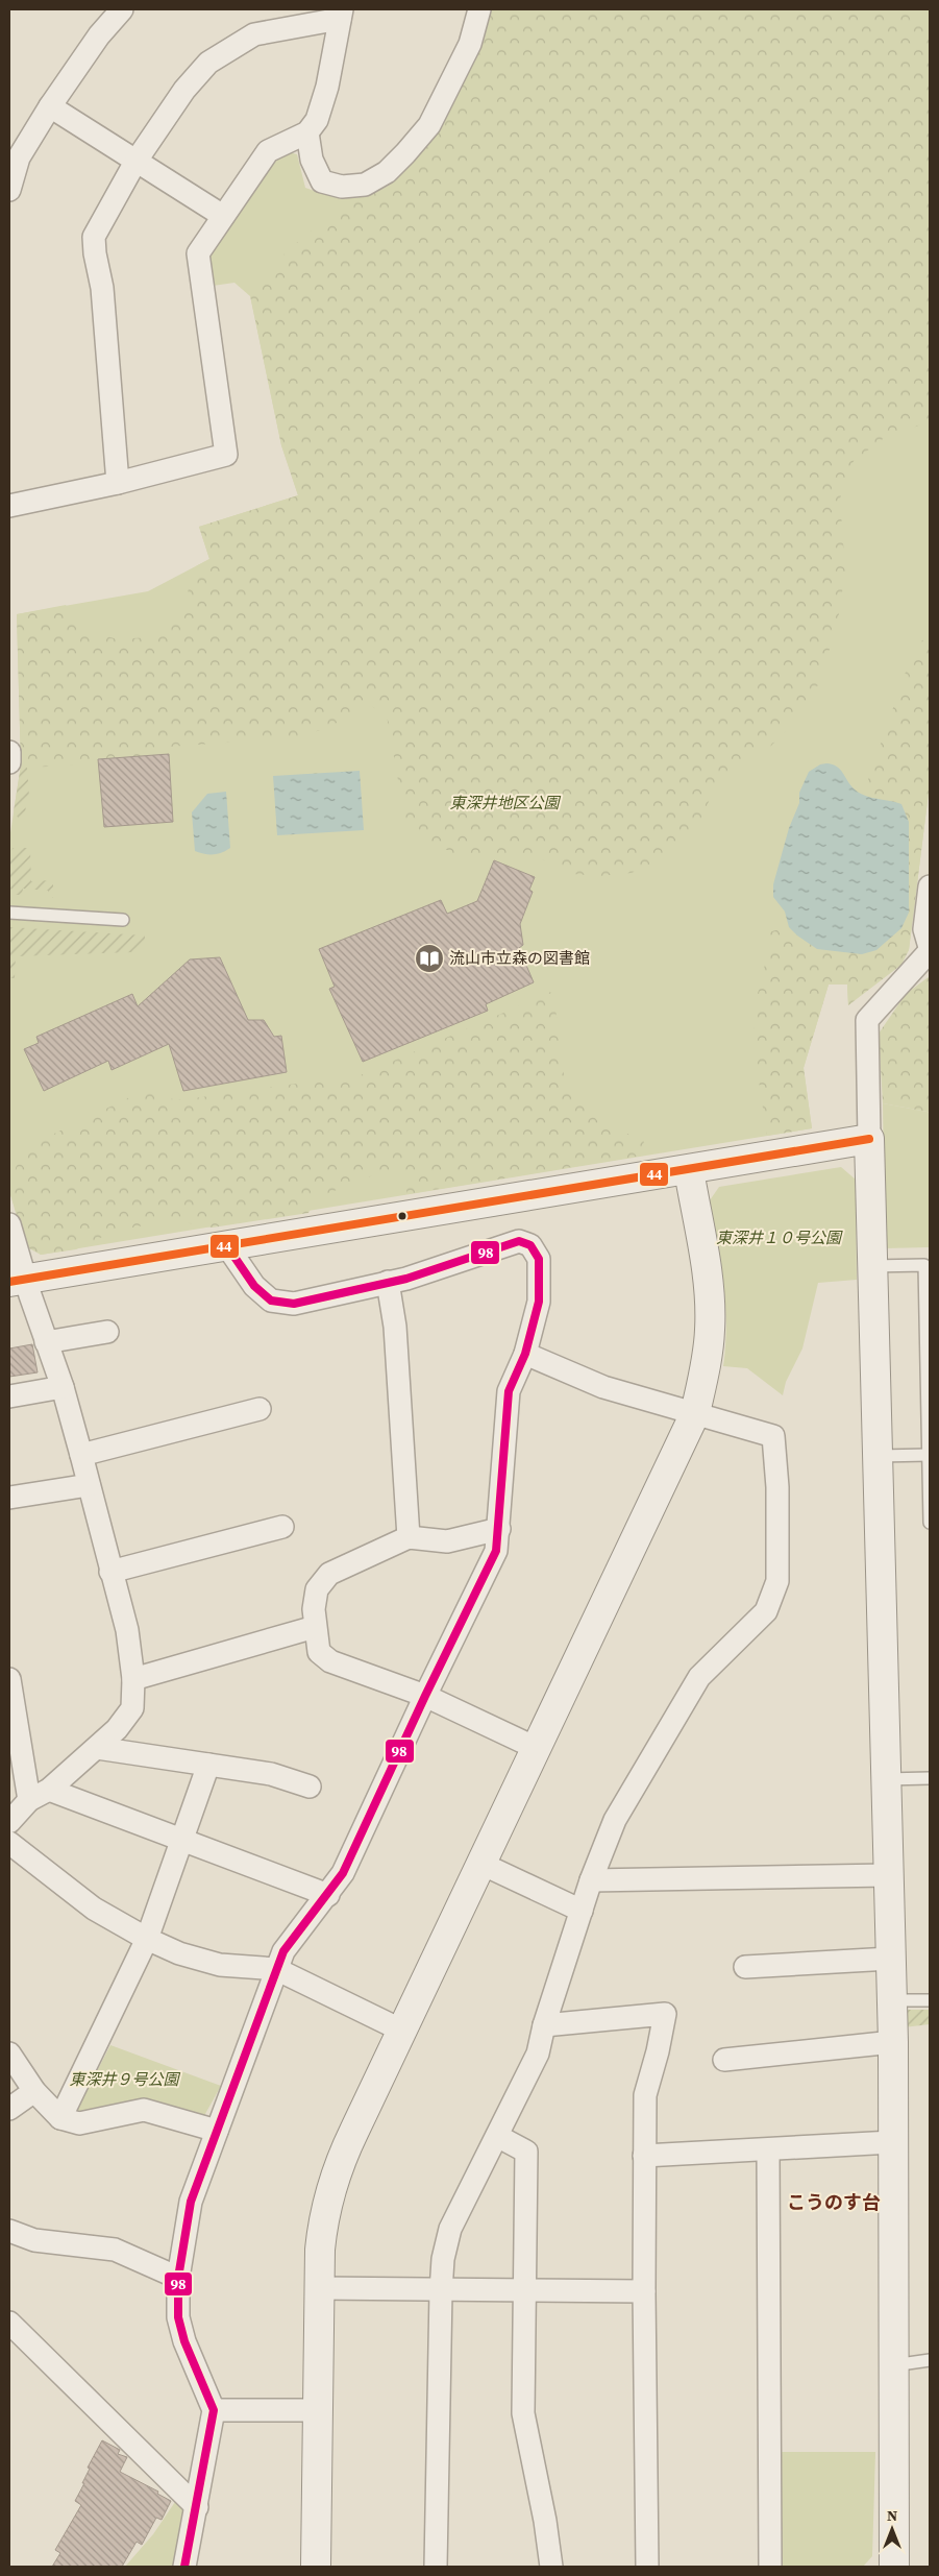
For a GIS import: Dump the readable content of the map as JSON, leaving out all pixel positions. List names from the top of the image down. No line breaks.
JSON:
{"districts":["こうのす台"],"parks":["東深井地区公園","東深井１０号公園","東深井９号公園"],"places":{"library":["流山市立森の図書館"]},"lines":["transit line 44","transit line 98"],"north":"top"}
